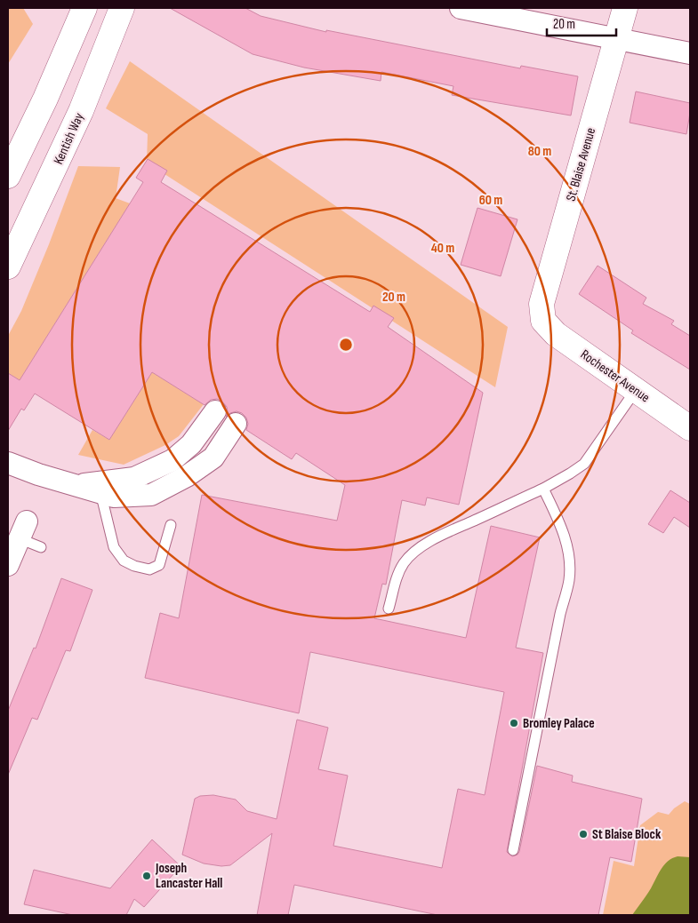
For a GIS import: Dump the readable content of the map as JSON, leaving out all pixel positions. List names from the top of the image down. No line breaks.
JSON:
{"streets":{"street":["Kentish Way","St. Blaise Avenue","Rochester Avenue"]},"crossings":[["St. Blaise Avenue","Rochester Avenue"]],"places":["Bromley Palace","St Blaise Block","Joseph Lancaster Hall"],"scale_bar":"20 m","rings":["80 m","60 m","40 m","20 m"]}
